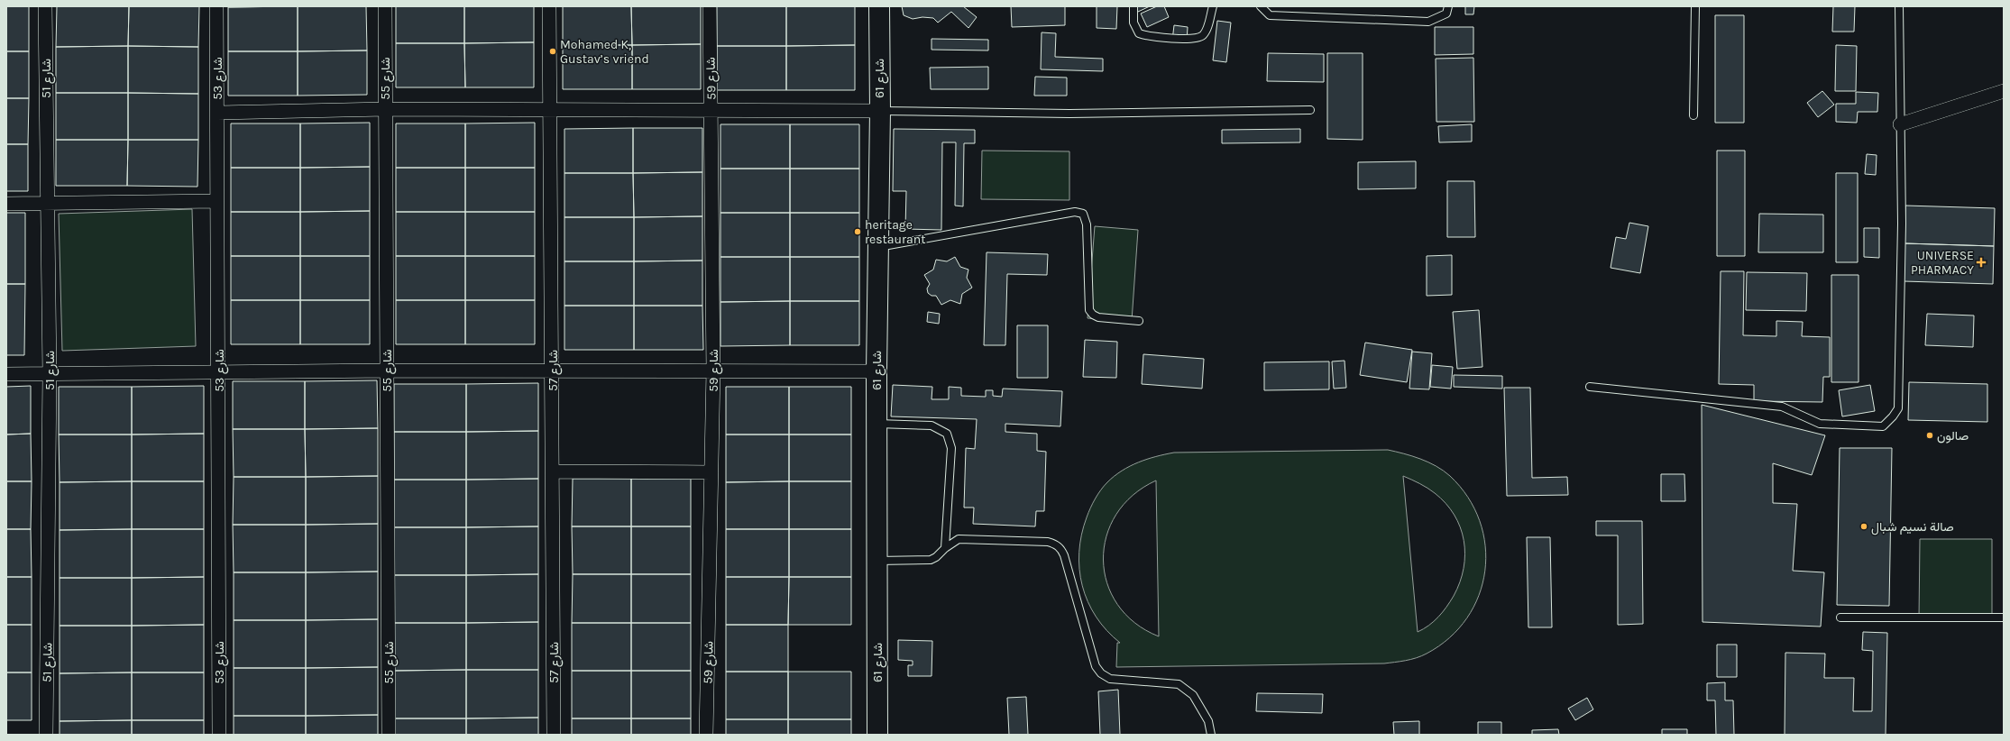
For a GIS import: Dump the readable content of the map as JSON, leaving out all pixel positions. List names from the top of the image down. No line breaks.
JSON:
{"streets":{"street":["شارع 51","شارع 53","شارع 55","شارع 59","شارع 61","شارع 57"]},"places":{"other":["Mohamed K, Gustav’s vriend","heritage restaurant","صالون","صالة نسيم شبال"],"health":["UNIVERSE PHARMACY"]}}
